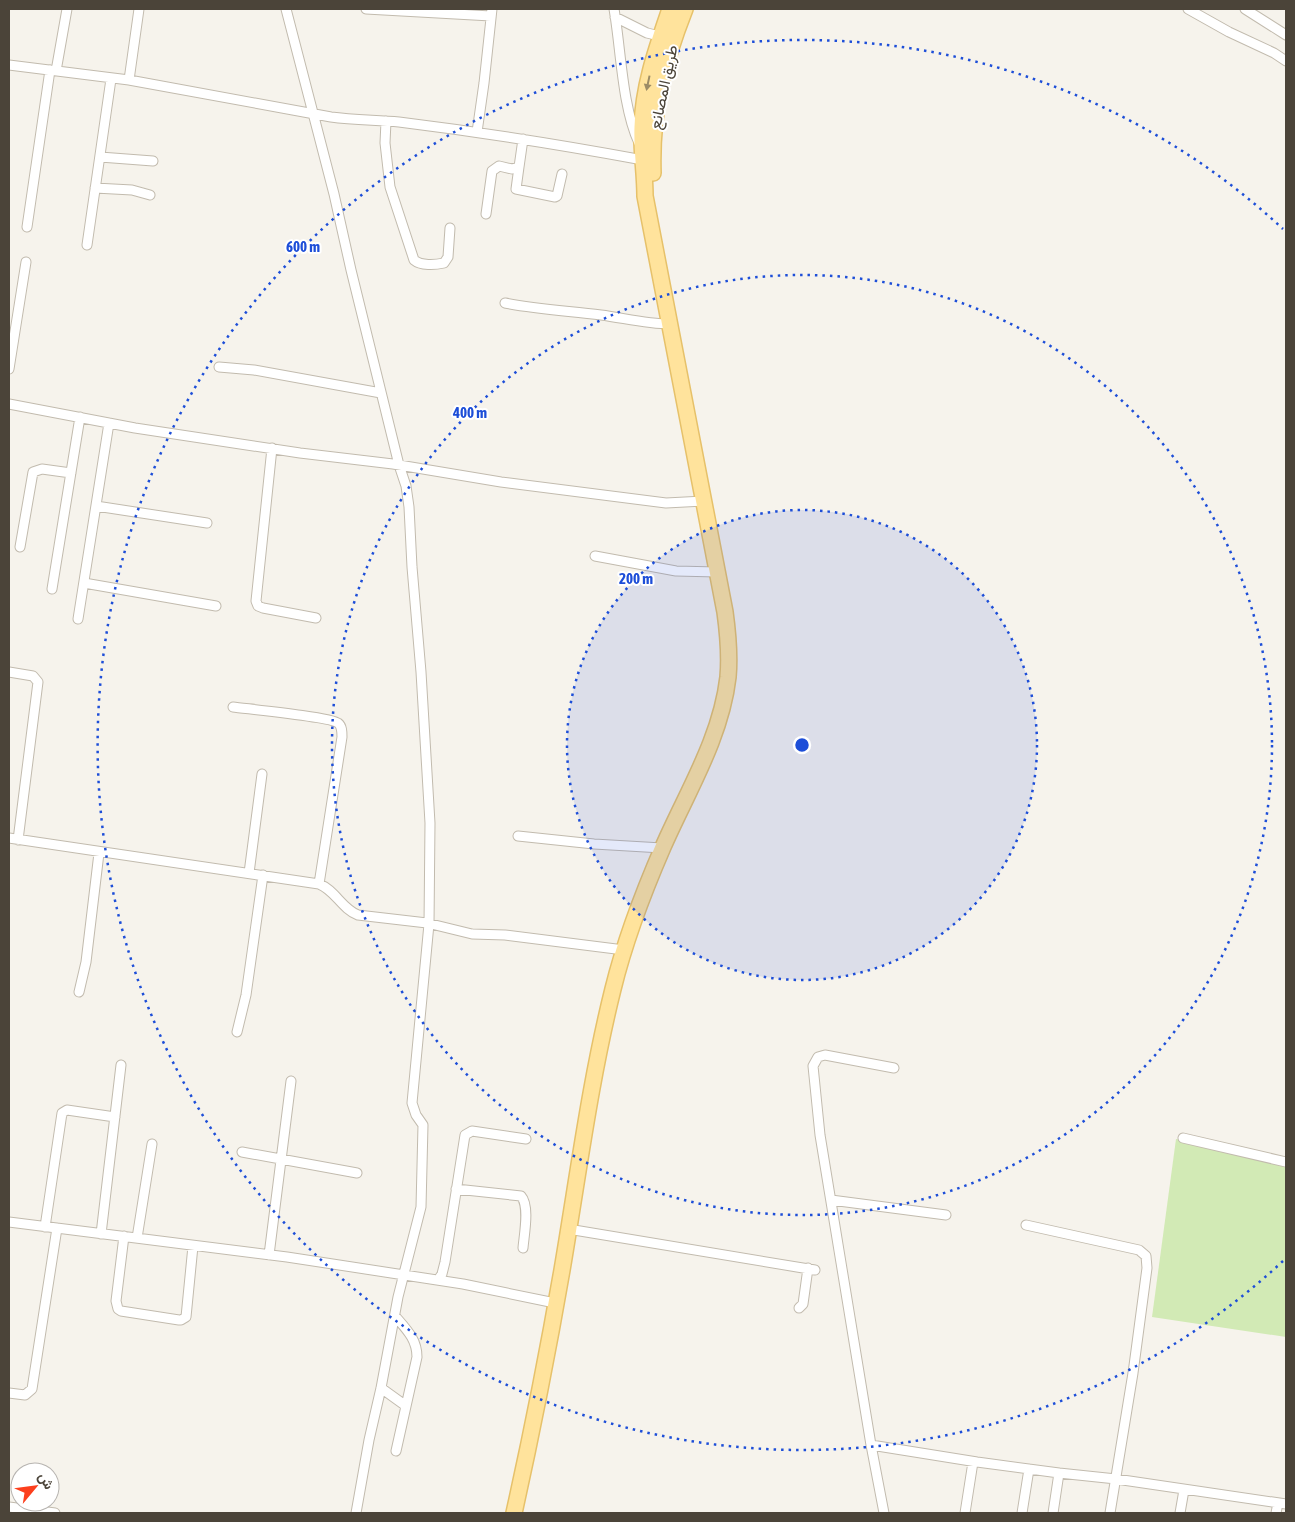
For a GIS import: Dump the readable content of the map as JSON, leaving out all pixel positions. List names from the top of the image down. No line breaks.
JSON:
{"streets":{"main road":["طريق المصانع"]},"north":"top right","rings":["600 m","400 m","200 m"]}
